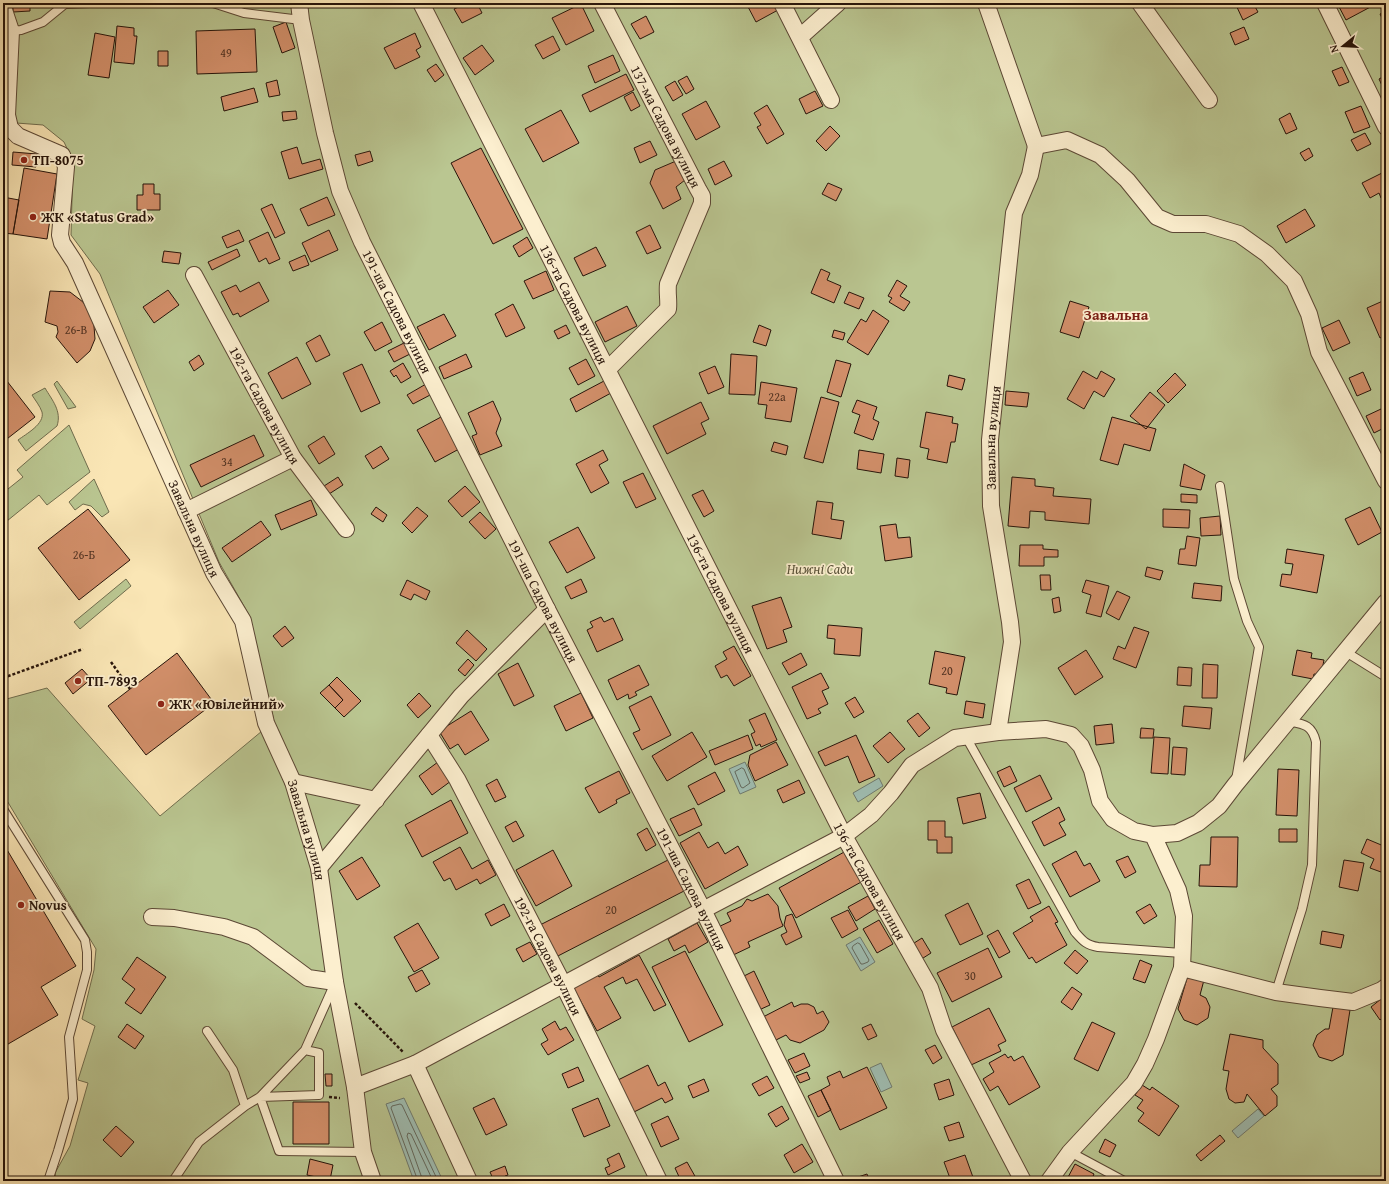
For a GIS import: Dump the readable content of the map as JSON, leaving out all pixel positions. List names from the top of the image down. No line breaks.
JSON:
{"streets":{"street":["137-ма Садова вулиця","136-та Садова вулиця","191-ша Садова вулиця","192-га Садова вулиця","Завальна вулиця"]},"crossings":[["137-ма Садова вулиця","136-та Садова вулиця"]],"districts":["Завальна"],"parks":["Нижні Сади"],"places":["ТП-8075","ЖК «Status Grad»","ТП-7893","ЖК «Ювілейний»","Novus"],"house_numbers":["49","26-В","22а","34","26-Б","20","20","30"],"north":"left"}
